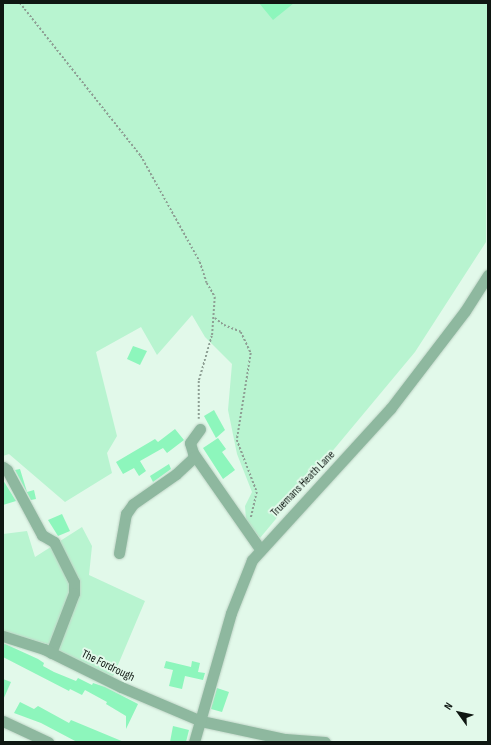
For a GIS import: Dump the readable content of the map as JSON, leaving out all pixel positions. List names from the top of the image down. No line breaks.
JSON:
{"streets":{"street":["Truemans Heath Lane","The Fordrough"]},"crossings":[["Truemans Heath Lane","The Fordrough"]],"north":"top left"}
